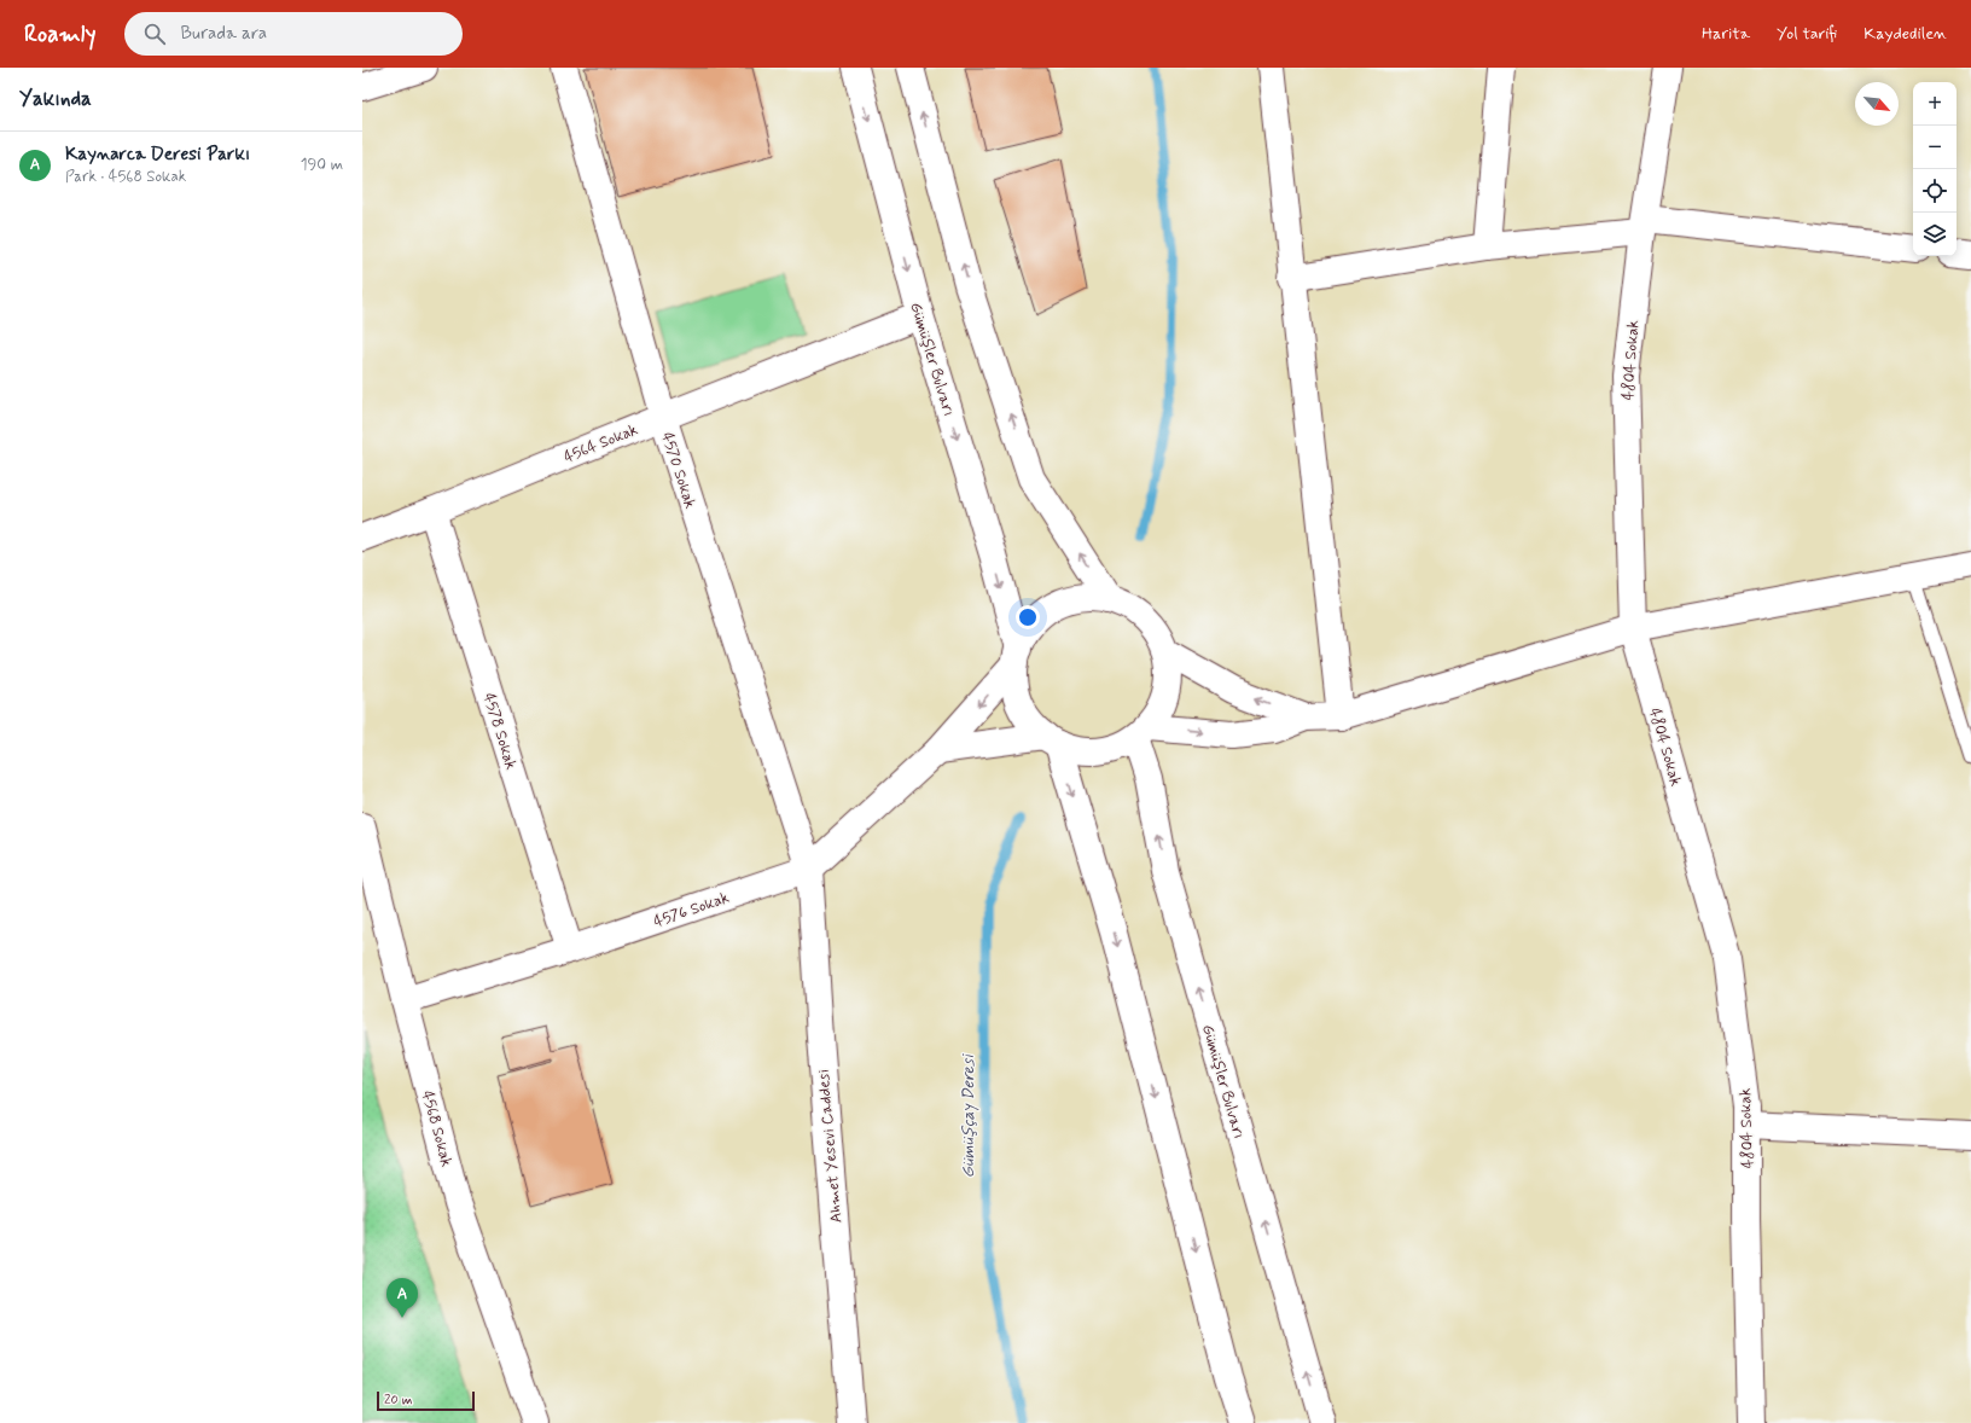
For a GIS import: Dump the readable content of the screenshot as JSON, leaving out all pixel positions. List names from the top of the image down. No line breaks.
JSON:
{"streets":{"street":["Gümüşler Bulvarı","4804 Sokak","4564 Sokak","4570 Sokak","4578 Sokak","4576 Sokak","4568 Sokak","Ahmet Yesevi Caddesi"]},"crossings":[["Gümüşler Bulvarı","4564 Sokak"],["Gümüşler Bulvarı","4576 Sokak"],["4564 Sokak","4570 Sokak"],["4564 Sokak","4578 Sokak"],["4570 Sokak","4576 Sokak"],["4570 Sokak","Ahmet Yesevi Caddesi"],["4578 Sokak","4576 Sokak"],["4576 Sokak","4568 Sokak"],["4576 Sokak","Ahmet Yesevi Caddesi"]],"water":["Gümüşçay Deresi"],"scale_bar":"20 m","north":"bottom right","page":{"header":"Roamly","search":"Burada ara","nav":["Harita","Yol tarifi","Kaydedilen"],"heading":"Yakında","map_buttons":["+","−"],"list":[{"mark":"A","name":"Kaynarca Deresi Parkı","note":"Park · 4568 Sokak","value":"190 m"}],"pins":"A","scale":"20 m"}}
